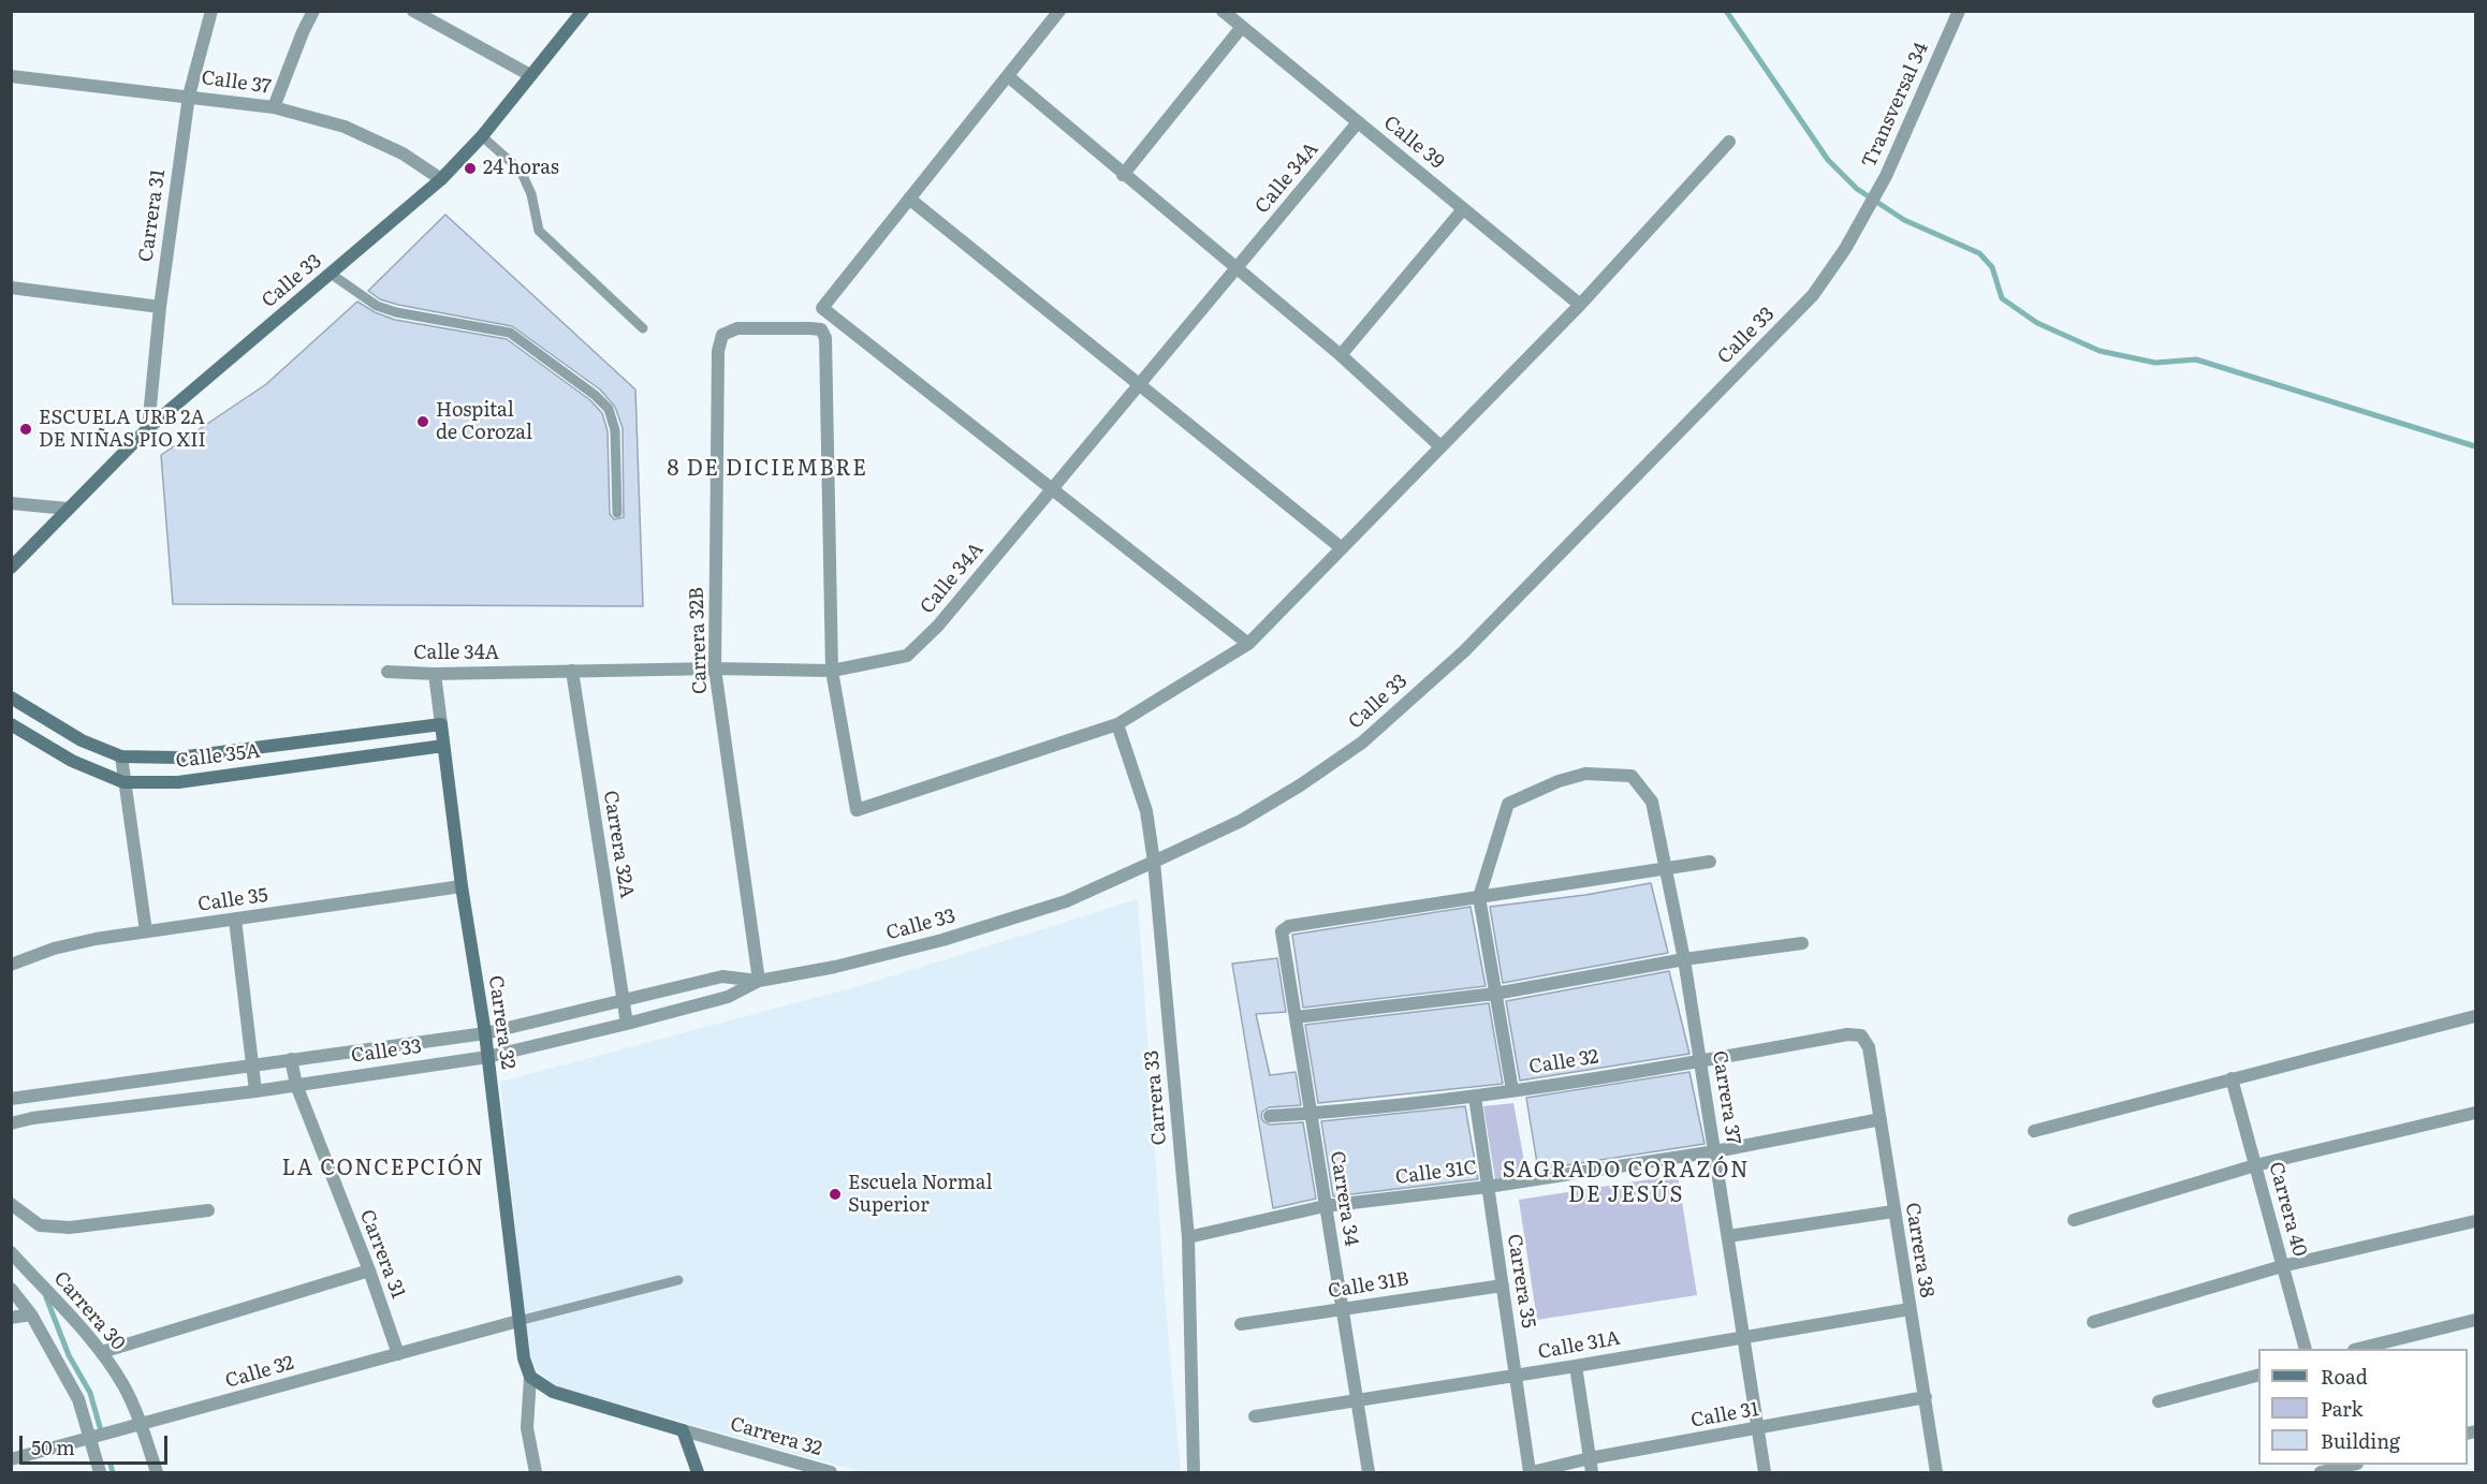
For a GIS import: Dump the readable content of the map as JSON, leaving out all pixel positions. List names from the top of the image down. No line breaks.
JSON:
{"streets":{"street":["Calle 37","Transversal 34","Calle 39","Calle 34A","Carrera 31","Calle 33","Carrera 32B","Calle 35A","Carrera 32A","Calle 35","Carrera 32","Calle 32","Carrera 33","Carrera 37","Calle 31C","Carrera 34","Carrera 40","Carrera 38","Carrera 35","Calle 31B","Carrera 30","Calle 31A","Calle 31"]},"crossings":[["Calle 37","Carrera 31"],["Calle 37","Calle 33"],["Transversal 34","Calle 33"],["Calle 39","Calle 34A"],["Calle 34A","Carrera 32B"],["Calle 34A","Carrera 32A"],["Calle 34A","Carrera 32"],["Carrera 31","Calle 33"],["Carrera 31","Calle 32"],["Calle 33","Carrera 32B"],["Calle 33","Carrera 32A"],["Calle 33","Carrera 32"],["Calle 33","Carrera 33"],["Calle 35A","Carrera 32"],["Calle 35","Carrera 32"],["Carrera 32","Calle 32"],["Calle 32","Carrera 37"],["Calle 32","Carrera 34"],["Calle 32","Carrera 38"],["Calle 32","Carrera 35"],["Calle 32","Carrera 30"],["Carrera 33","Calle 31C"],["Carrera 37","Calle 31C"],["Carrera 37","Carrera 34"],["Carrera 37","Calle 31A"],["Carrera 37","Calle 31"],["Calle 31C","Carrera 34"],["Calle 31C","Carrera 38"],["Calle 31C","Carrera 35"],["Carrera 34","Calle 31B"],["Carrera 34","Calle 31A"],["Carrera 38","Calle 31A"],["Carrera 38","Calle 31"],["Carrera 35","Calle 31B"],["Carrera 35","Calle 31A"],["Carrera 35","Calle 31"]],"districts":["8 DE DICIEMBRE","LA CONCEPCIÓN","SAGRADO CORAZÓN DE JESÚS"],"places":["24 horas","Hospital de Corozal","ESCUELA URB 2A DE NIÑAS PIO XII","Escuela Normal Superior"],"legend":["Road","Park","Building"],"scale_bar":"50 m"}
